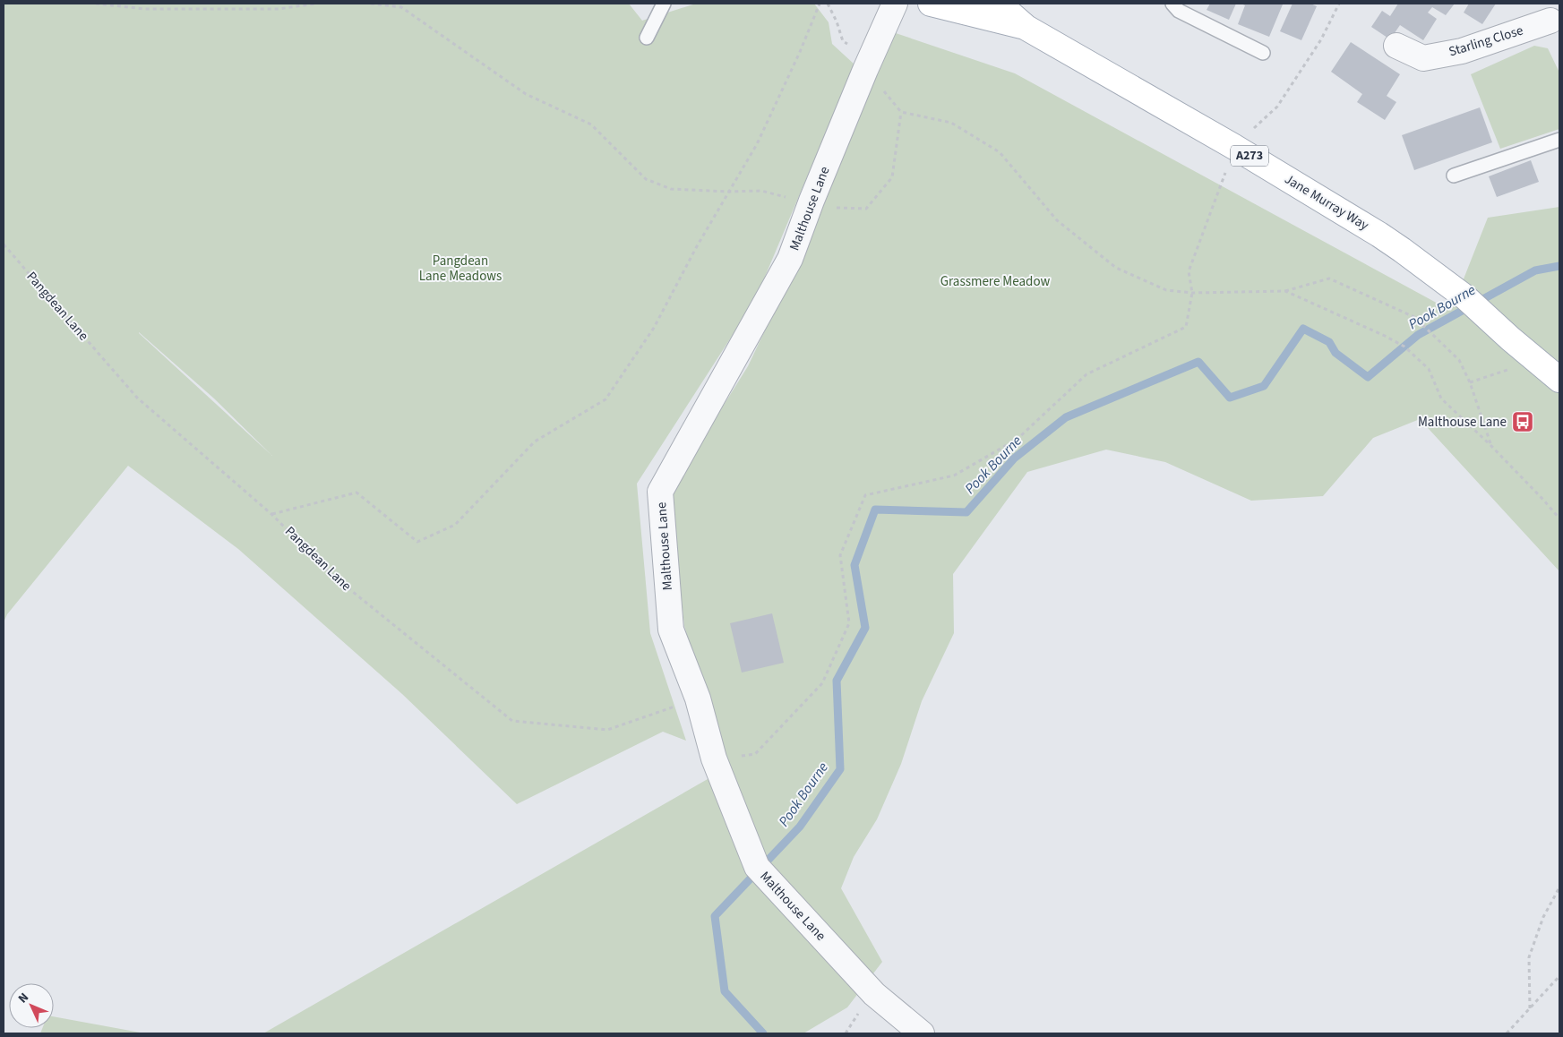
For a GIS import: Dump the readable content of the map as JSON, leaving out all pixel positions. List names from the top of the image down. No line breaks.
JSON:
{"streets":{"main road":["A273","Jane Murray Way"],"street":["Starling Close","Malthouse Lane"],"path":["Pangdean Lane"]},"crossings":[["Malthouse Lane","Pangdean Lane"]],"water":["Pook Bourne"],"parks":["Pangdean Lane Meadows","Grassmere Meadow"],"places":{"bus stop":["Malthouse Lane"]},"north":"top left"}
